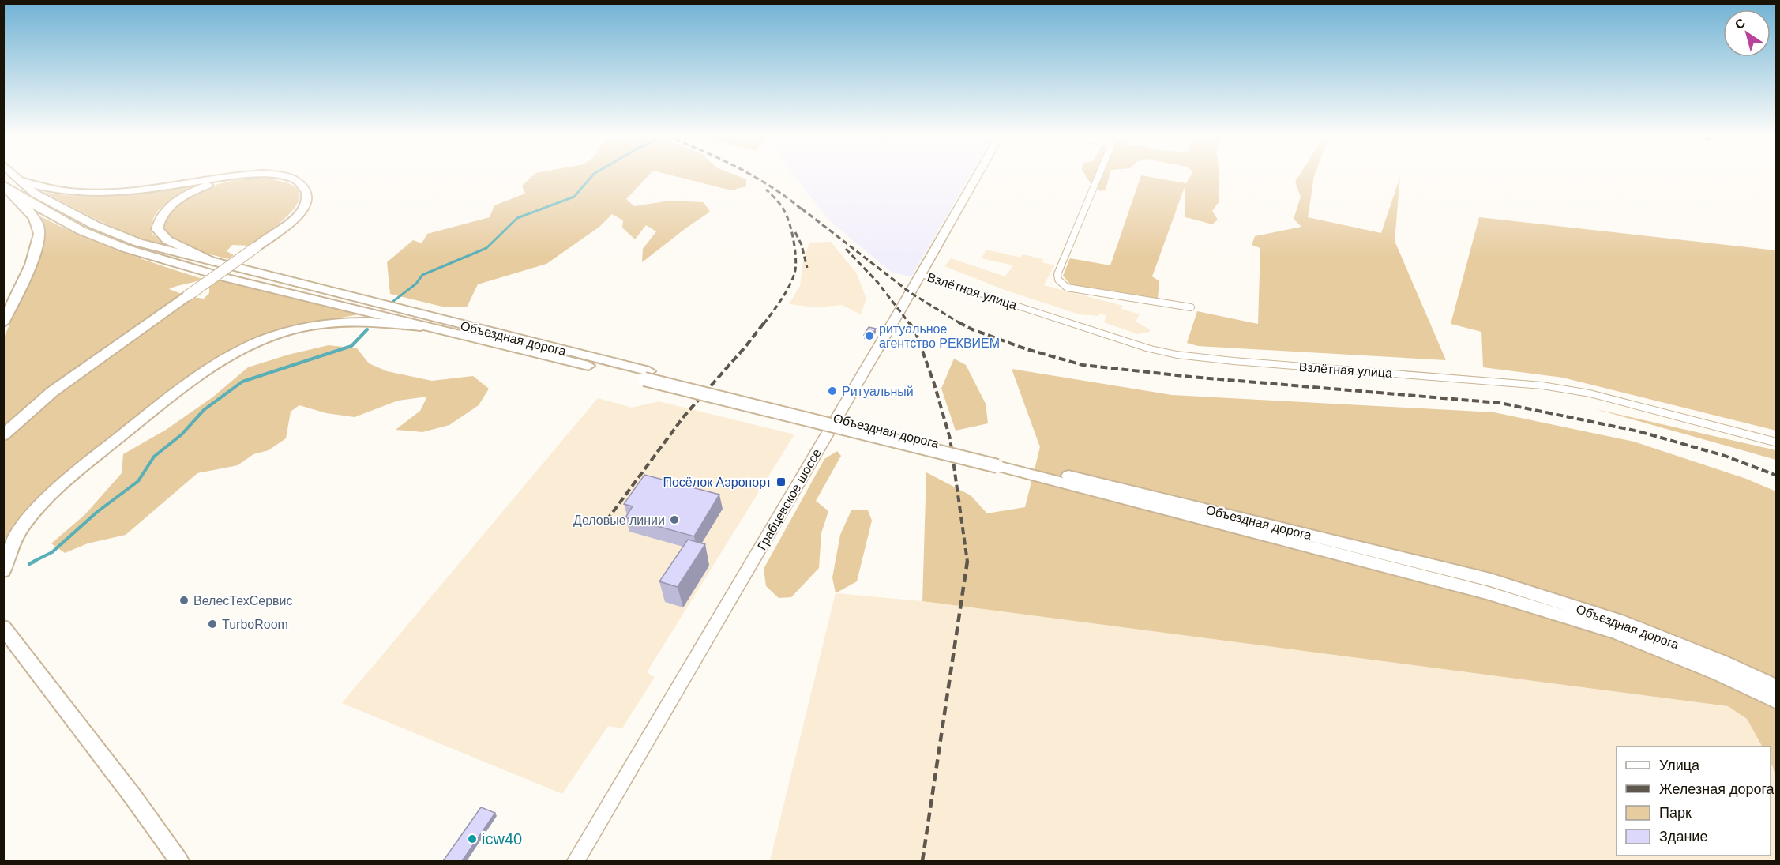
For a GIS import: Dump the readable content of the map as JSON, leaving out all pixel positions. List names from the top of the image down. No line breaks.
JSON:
{"streets":{"main road":["Объездная дорога","Грабцевское шоссе"],"street":["Взлётная улица"]},"crossings":[["Взлётная улица","Грабцевское шоссе"]],"places":{"other":["ритуальное агентство РЕКВИЕМ","Ритуальный","Деловые линии","ВелесТехСервис","TurboRoom","icw40"],"transit":["Посёлок Аэропорт"]},"legend":["Улица","Железная дорога","Парк","Здание"],"north":"top left"}
